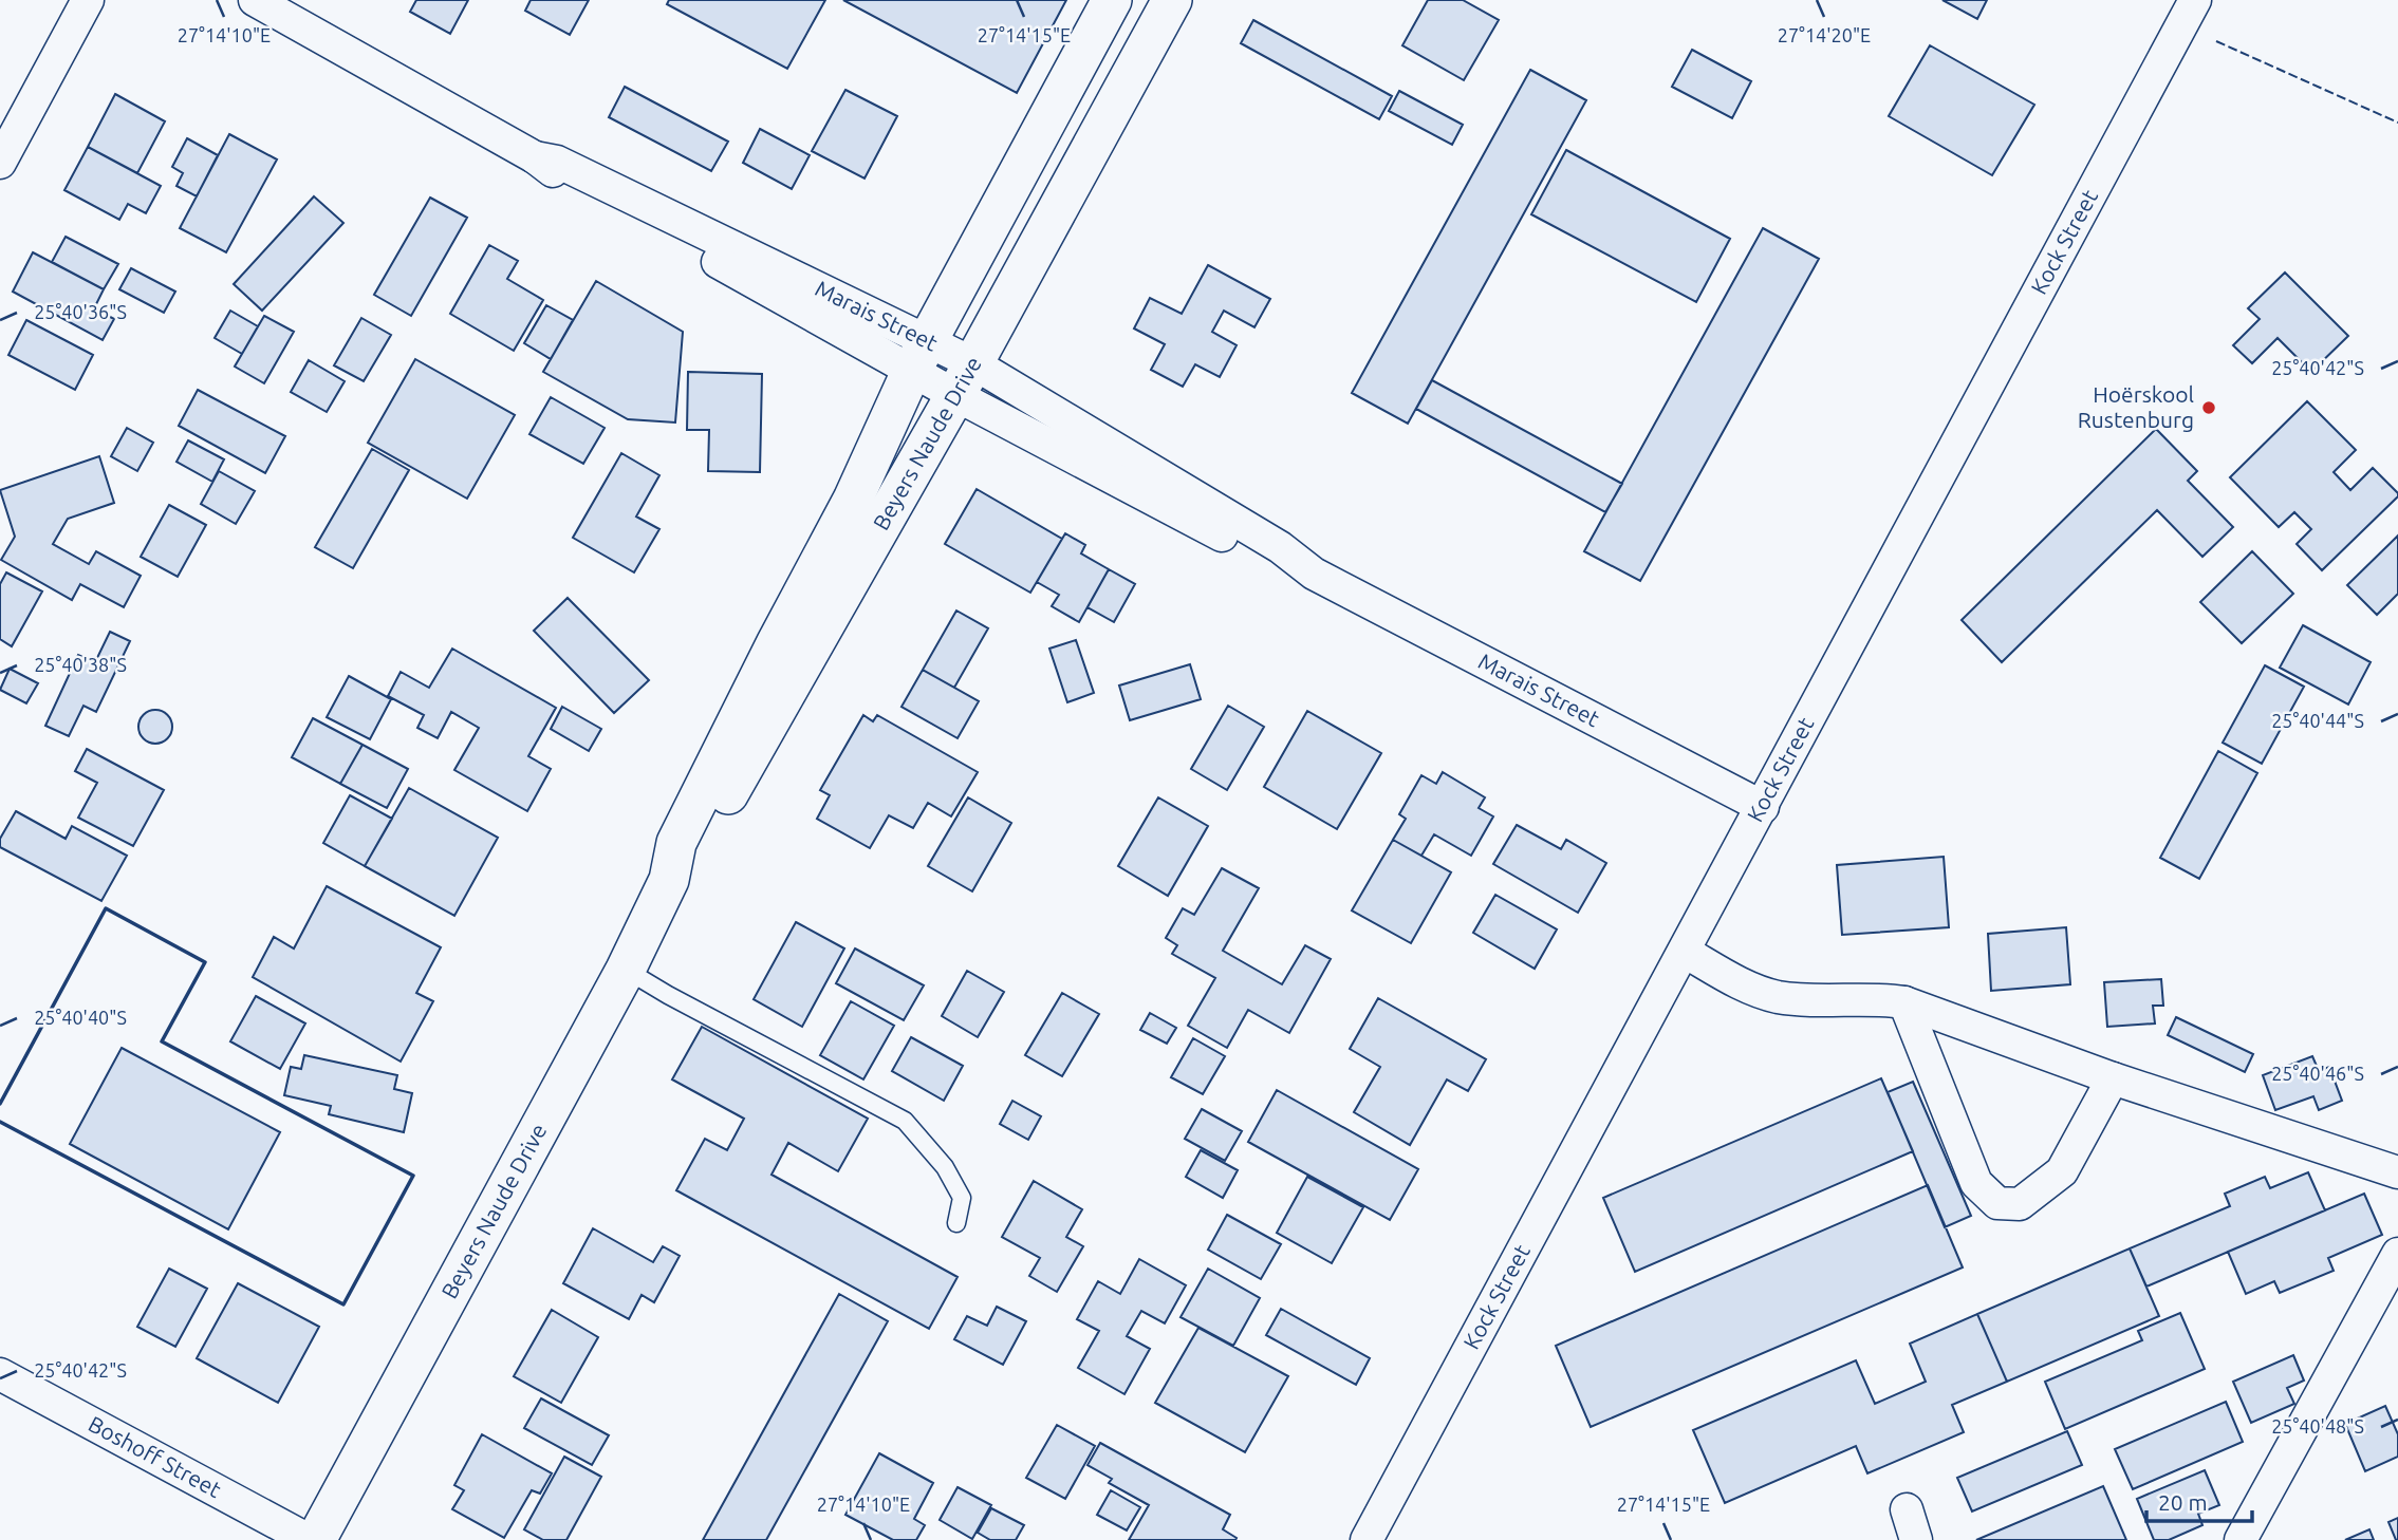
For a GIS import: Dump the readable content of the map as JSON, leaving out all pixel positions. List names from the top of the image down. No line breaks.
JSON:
{"streets":{"street":["Kock Street","Marais Street","Beyers Naude Drive","Boshoff Street"]},"crossings":[["Kock Street","Marais Street"],["Marais Street","Beyers Naude Drive"]],"places":["Hoërskool Rustenburg"],"scale_bar":"20 m","coordinates":["27°14'10\"E","27°14'15\"E","27°14'20\"E","25°40'36\"S","25°40'42\"S","25°40'38\"S","25°40'44\"S","25°40'40\"S","25°40'46\"S","25°40'48\"S"]}
